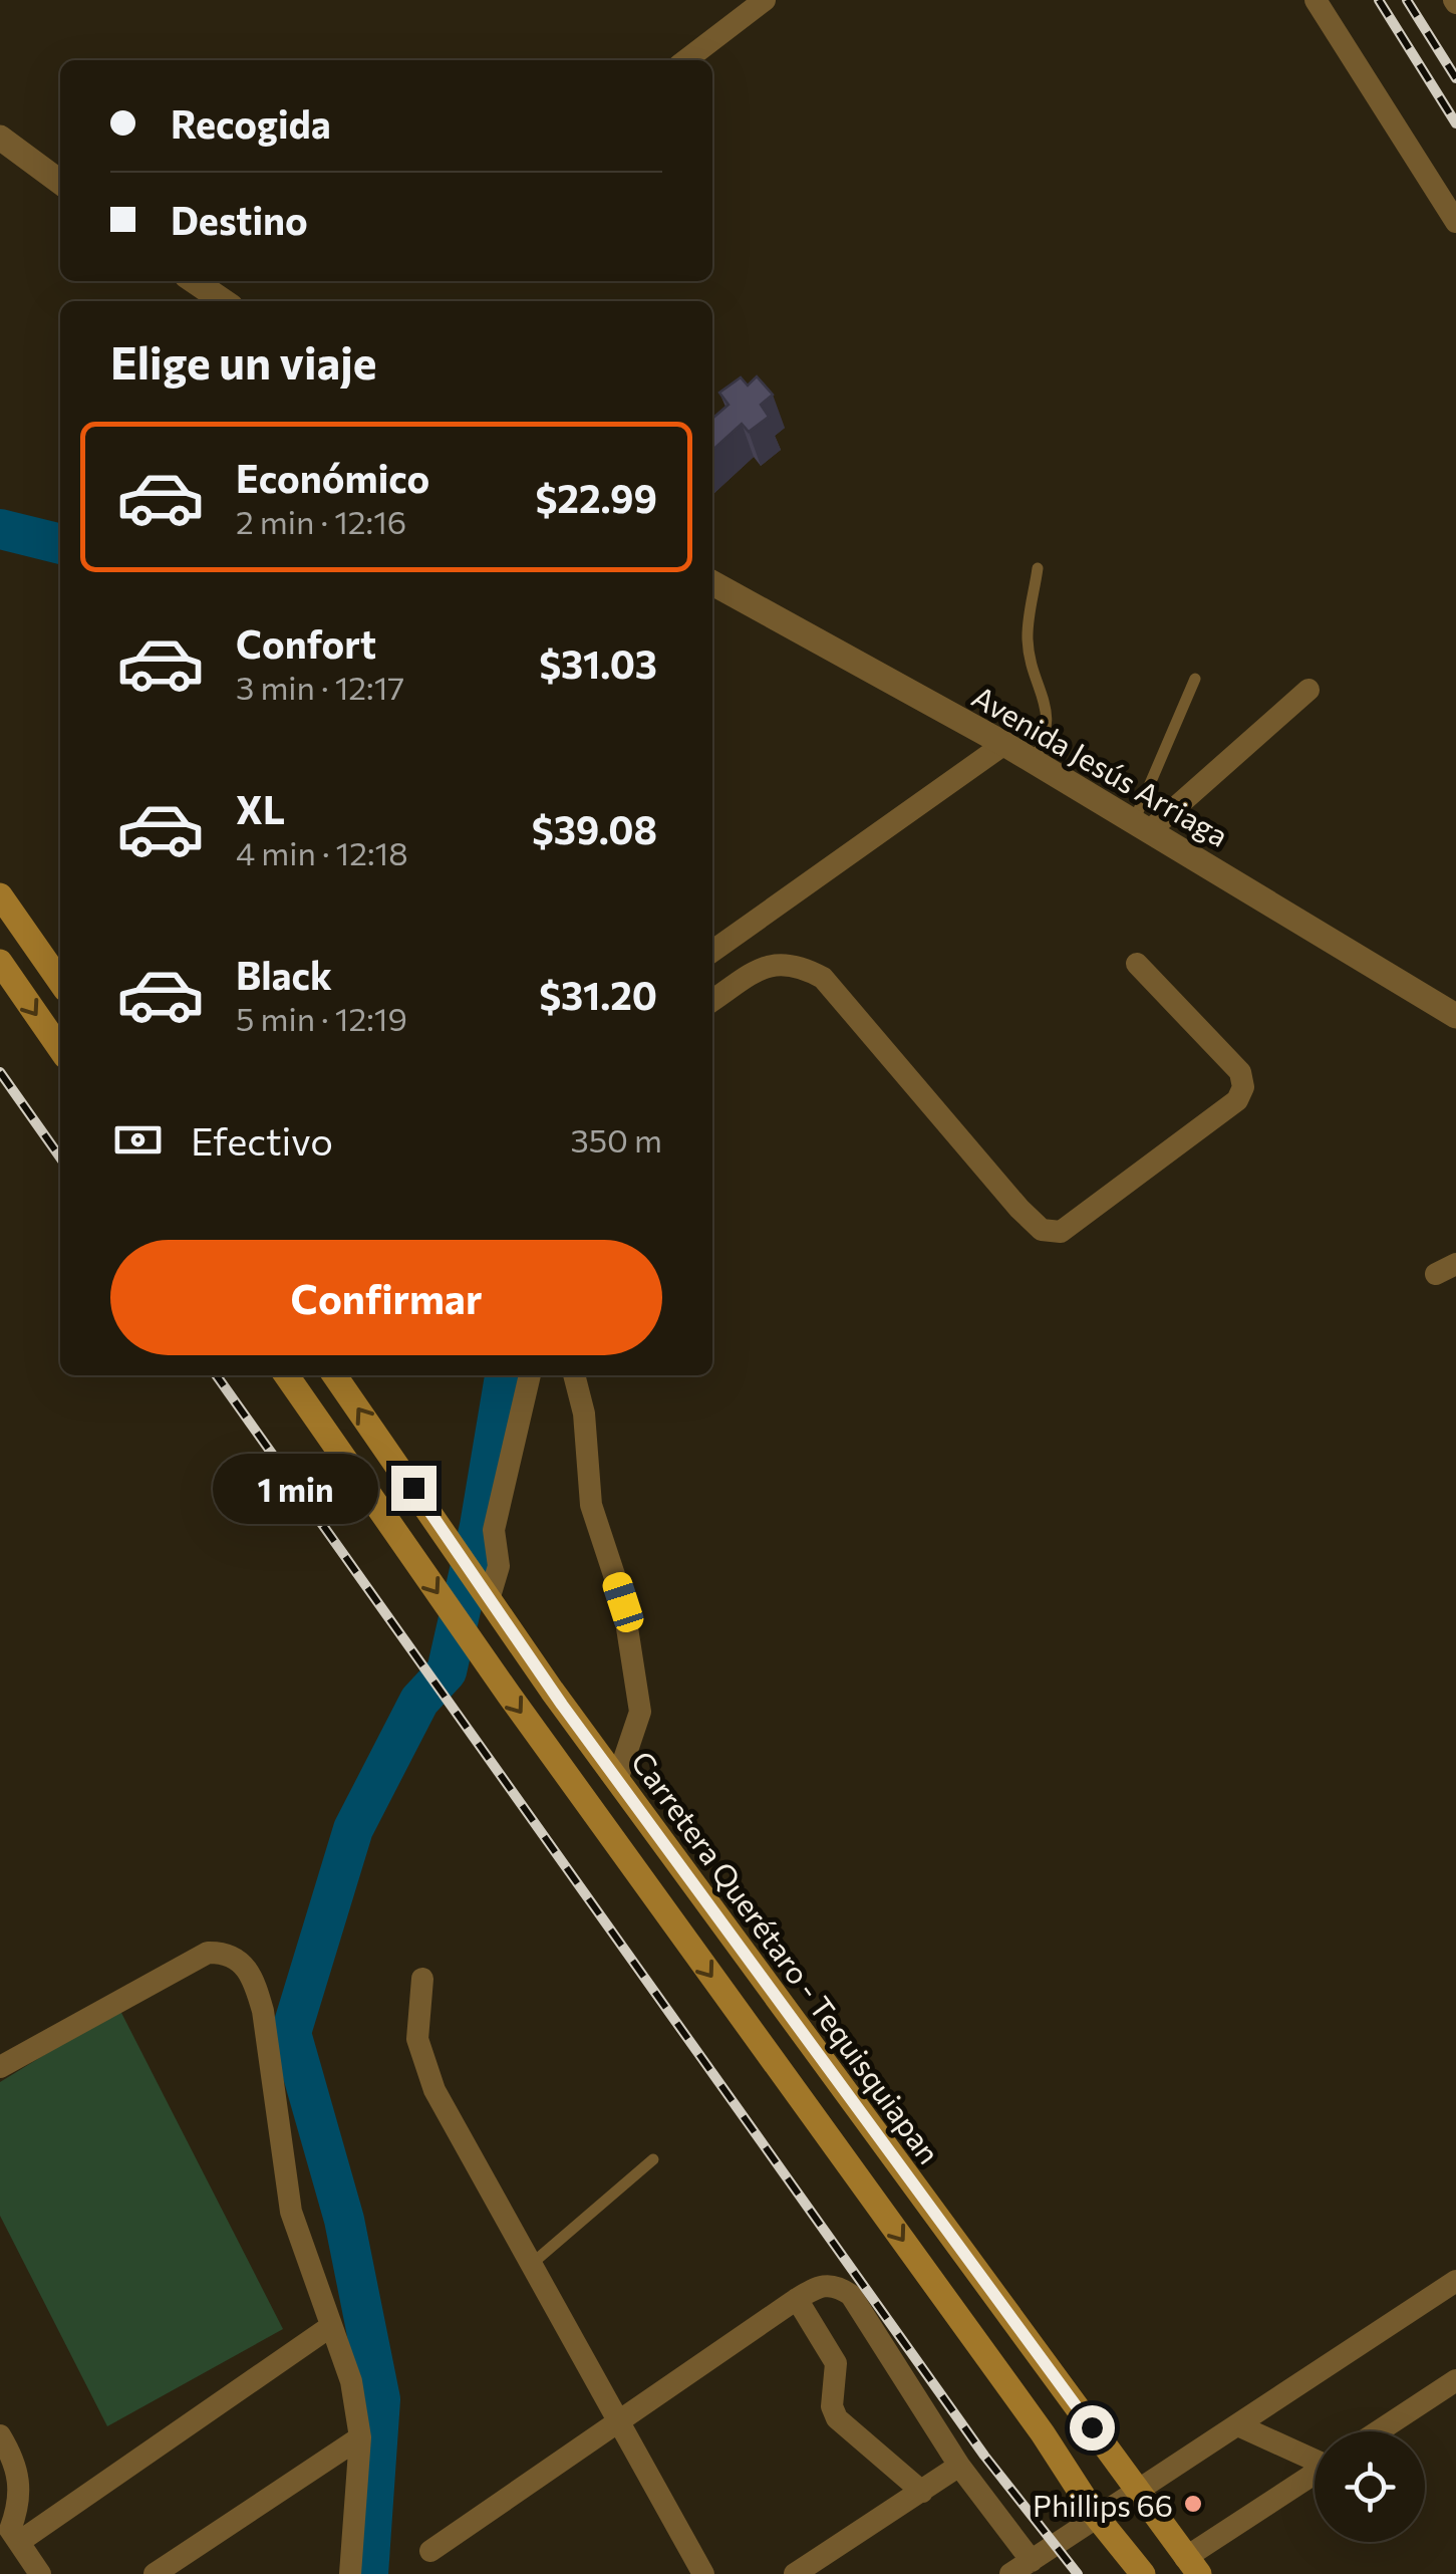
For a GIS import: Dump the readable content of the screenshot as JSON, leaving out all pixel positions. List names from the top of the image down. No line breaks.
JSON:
{"streets":{"main road":["Carretera Querétaro - Tequisquiapan"],"street":["Avenida Jesús Arriaga"]},"places":["Phillips 66"],"page":{"banner":["Recogida","Destino"],"heading":"Elige un viaje","list":[{"name":"Económico","note":"2 min · 12:16","value":"$22.99"},{"name":"Confort","note":"3 min · 12:17","value":"$31.03"},{"name":"XL","note":"4 min · 12:18","value":"$39.08"},{"name":"Black","note":"5 min · 12:19","value":"$31.20"}],"pay":["Efectivo","350 m"],"buttons":"Confirmar","bubble":"1 min"}}
